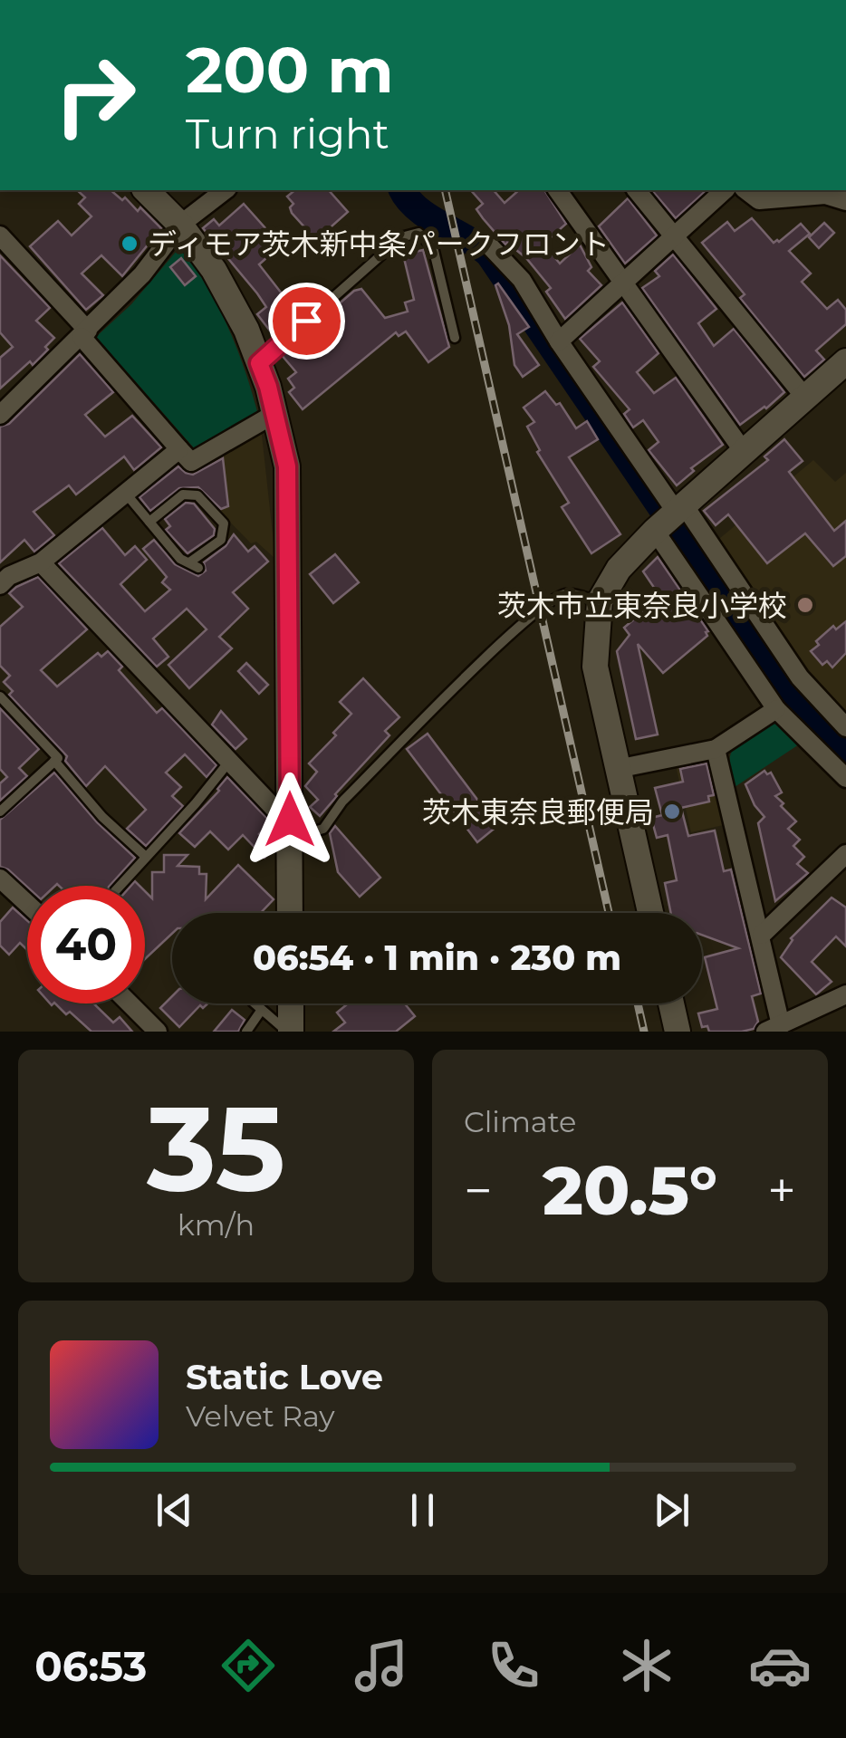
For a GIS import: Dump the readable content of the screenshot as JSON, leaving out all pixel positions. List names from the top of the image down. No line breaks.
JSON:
{"places":["ディモア茨木新中条パークフロント","茨木市立東奈良小学校","茨木東奈良郵便局"],"page":{"turn":["200 m","Turn right"],"limit":"40","trip":"06:54 · 1 min · 230 m","tile":[["35","km/h"],"Climate"],"heat":["−","20.5°","+"],"song":["Static Love","Velvet Ray"],"tabs":"06:53"}}
